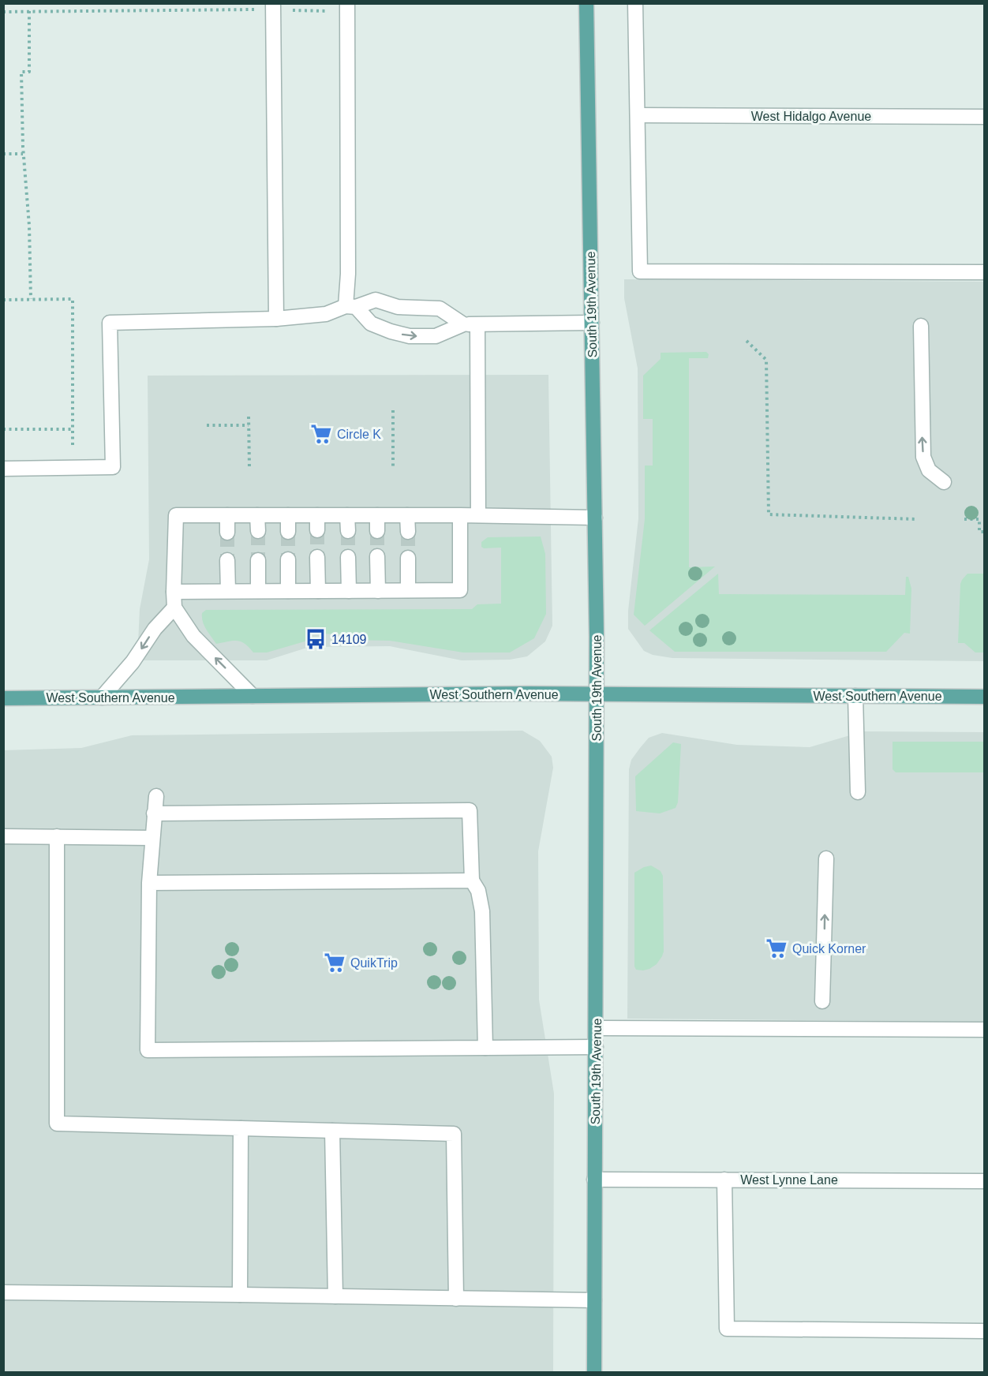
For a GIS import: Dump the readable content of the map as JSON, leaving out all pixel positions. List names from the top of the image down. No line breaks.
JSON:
{"streets":{"main road":["South 19th Avenue","West Southern Avenue"],"street":["West Hidalgo Avenue","West Lynne Lane"]},"crossings":[["South 19th Avenue","West Southern Avenue"],["South 19th Avenue","West Lynne Lane"]],"places":{"supermarket":["Circle K","Quick Korner","QuikTrip"],"bus stop":["14109"]}}
